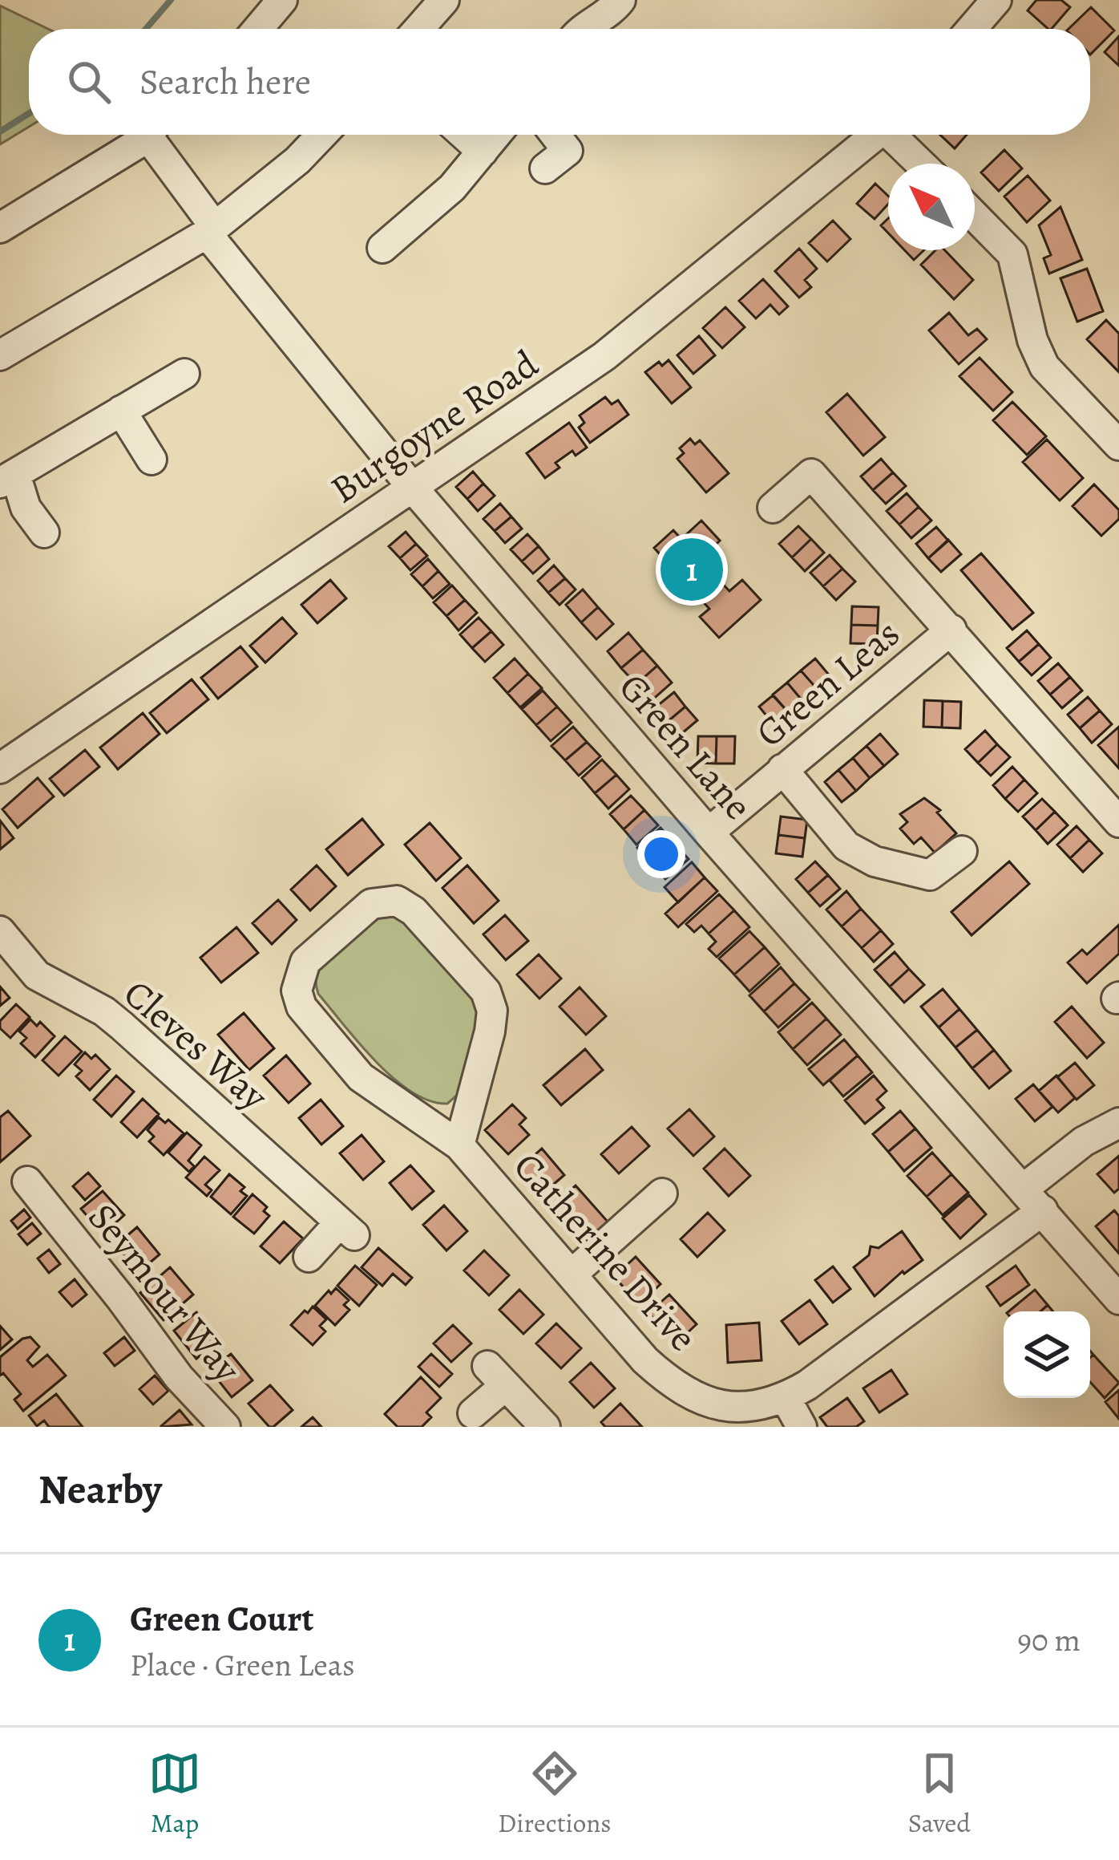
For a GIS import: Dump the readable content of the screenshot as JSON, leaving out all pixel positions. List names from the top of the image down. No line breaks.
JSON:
{"streets":{"street":["Burgoyne Road","Green Leas","Green Lane","Cleves Way","Catherine Drive","Seymour Way"]},"crossings":[["Burgoyne Road","Green Lane"],["Green Leas","Green Lane"],["Green Lane","Catherine Drive"]],"north":"top left","page":{"search":"Search here","pins":"1","heading":"Nearby","list":[{"mark":"1","name":"Green Court","note":"Place · Green Leas","value":"90 m"}],"nav":["Map","Directions","Saved"]}}
